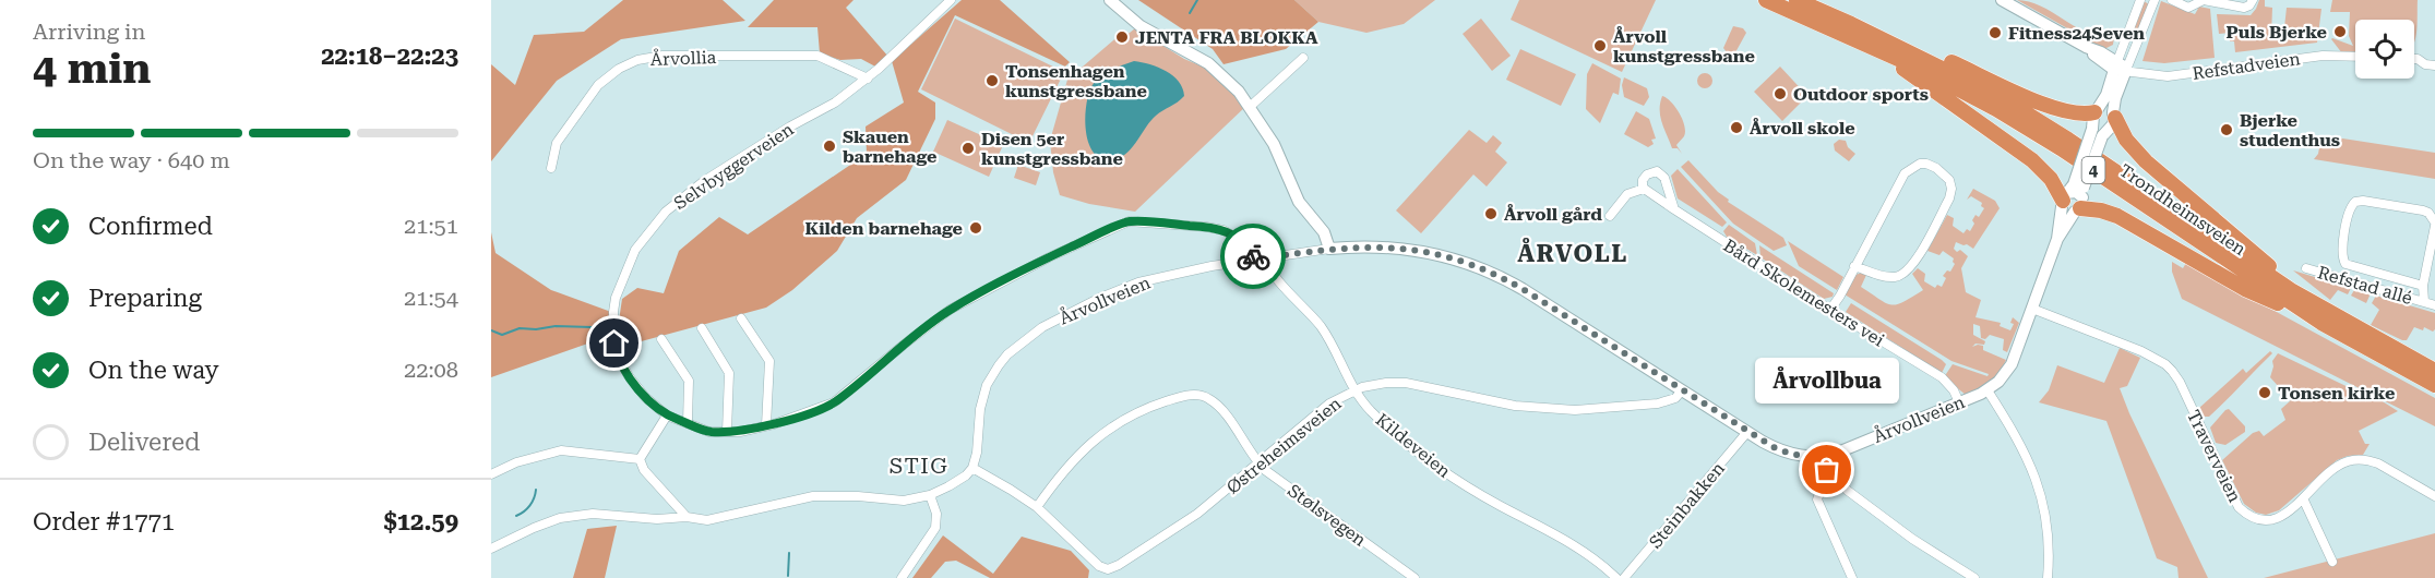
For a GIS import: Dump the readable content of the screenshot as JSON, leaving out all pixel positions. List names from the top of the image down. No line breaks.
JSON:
{"streets":{"highway":["4","Trondheimsveien"],"street":["Årvollia","Refstadveien","Selvbyggerveien","Refstad allé","Bård Skolemesters vei","Årvollveien","Østreheimsveien","Kildeveien","Traverveien","Steinbakken","Stølsvegen"]},"crossings":[["Årvollia","Selvbyggerveien"],["Selvbyggerveien","Årvollveien"],["4","Trondheimsveien"],["4","Årvollveien"],["Bård Skolemesters vei","Årvollveien"],["Årvollveien","Østreheimsveien"],["Årvollveien","Kildeveien"],["Årvollveien","Traverveien"],["Årvollveien","Steinbakken"],["Østreheimsveien","Kildeveien"],["Østreheimsveien","Stølsvegen"]],"districts":["ÅRVOLL","STIG"],"places":["Puls Bjerke","Fitness24Seven","JENTA FRA BLOKKA","Årvoll kunstgressbane","Tonsenhagen kunstgressbane","Outdoor sports","Årvoll skole","Bjerke studenthus","Skauen barnehage","Disen 5er kunstgressbane","Årvoll gård","Kilden barnehage","Tonsen kirke","Årvollbua"],"page":{"heading":["4 min","Arriving in","22:18–22:23"],"panel":["Order #1771","$12.59"],"bar":"On the way · 640 m","list":[["Confirmed","21:51"],["Preparing","21:54"],["On the way","22:08"],"Delivered"],"bubble":"Årvollbua"}}
